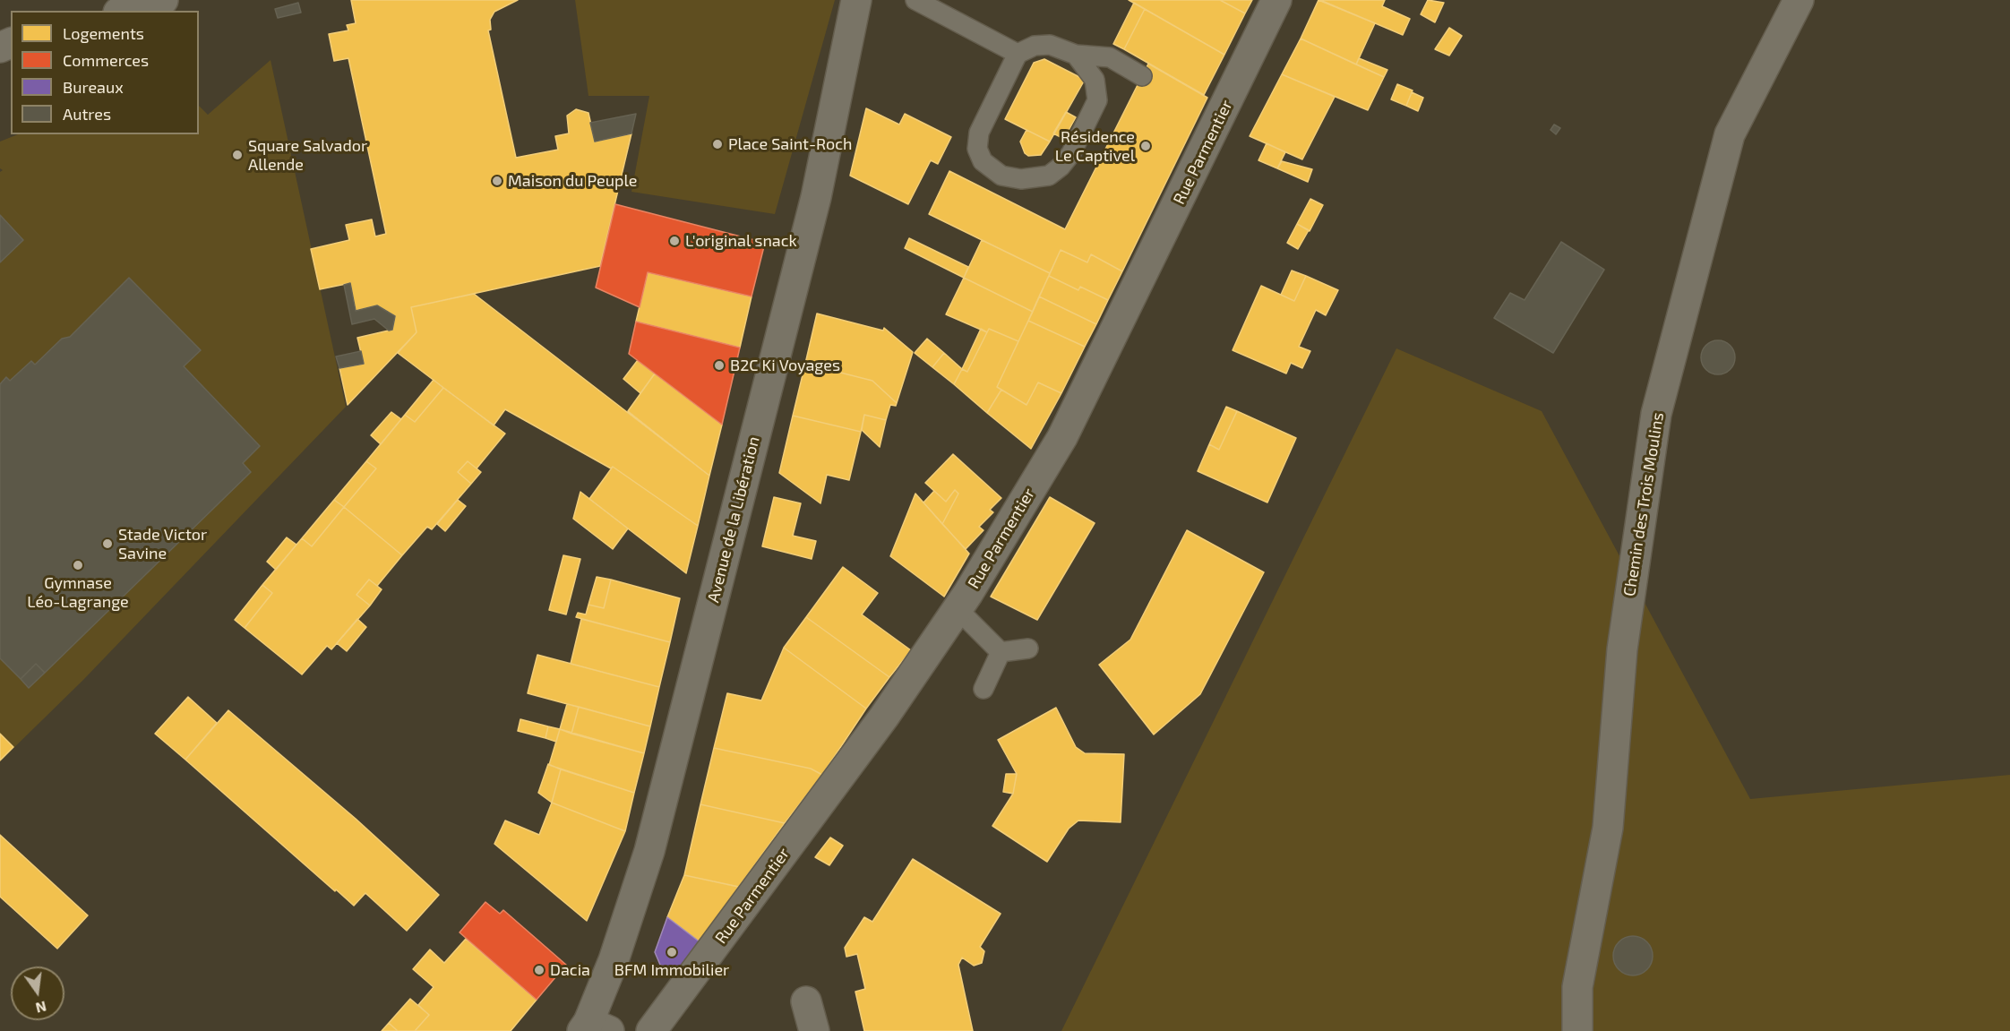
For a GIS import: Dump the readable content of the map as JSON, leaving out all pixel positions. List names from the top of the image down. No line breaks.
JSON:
{"streets":{"street":["Rue Parmentier","Chemin des Trois Moulins","Avenue de la Libération"]},"places":["Place Saint-Roch","Résidence Le Captivel","Square Salvador Allende","Maison du Peuple","L'original snack","B2C Ki Voyages","Stade Victor Savine","Gymnase Léo-Lagrange","BFM Immobilier","Dacia"],"legend":["Logements","Commerces","Bureaux","Autres"],"north":"bottom"}
